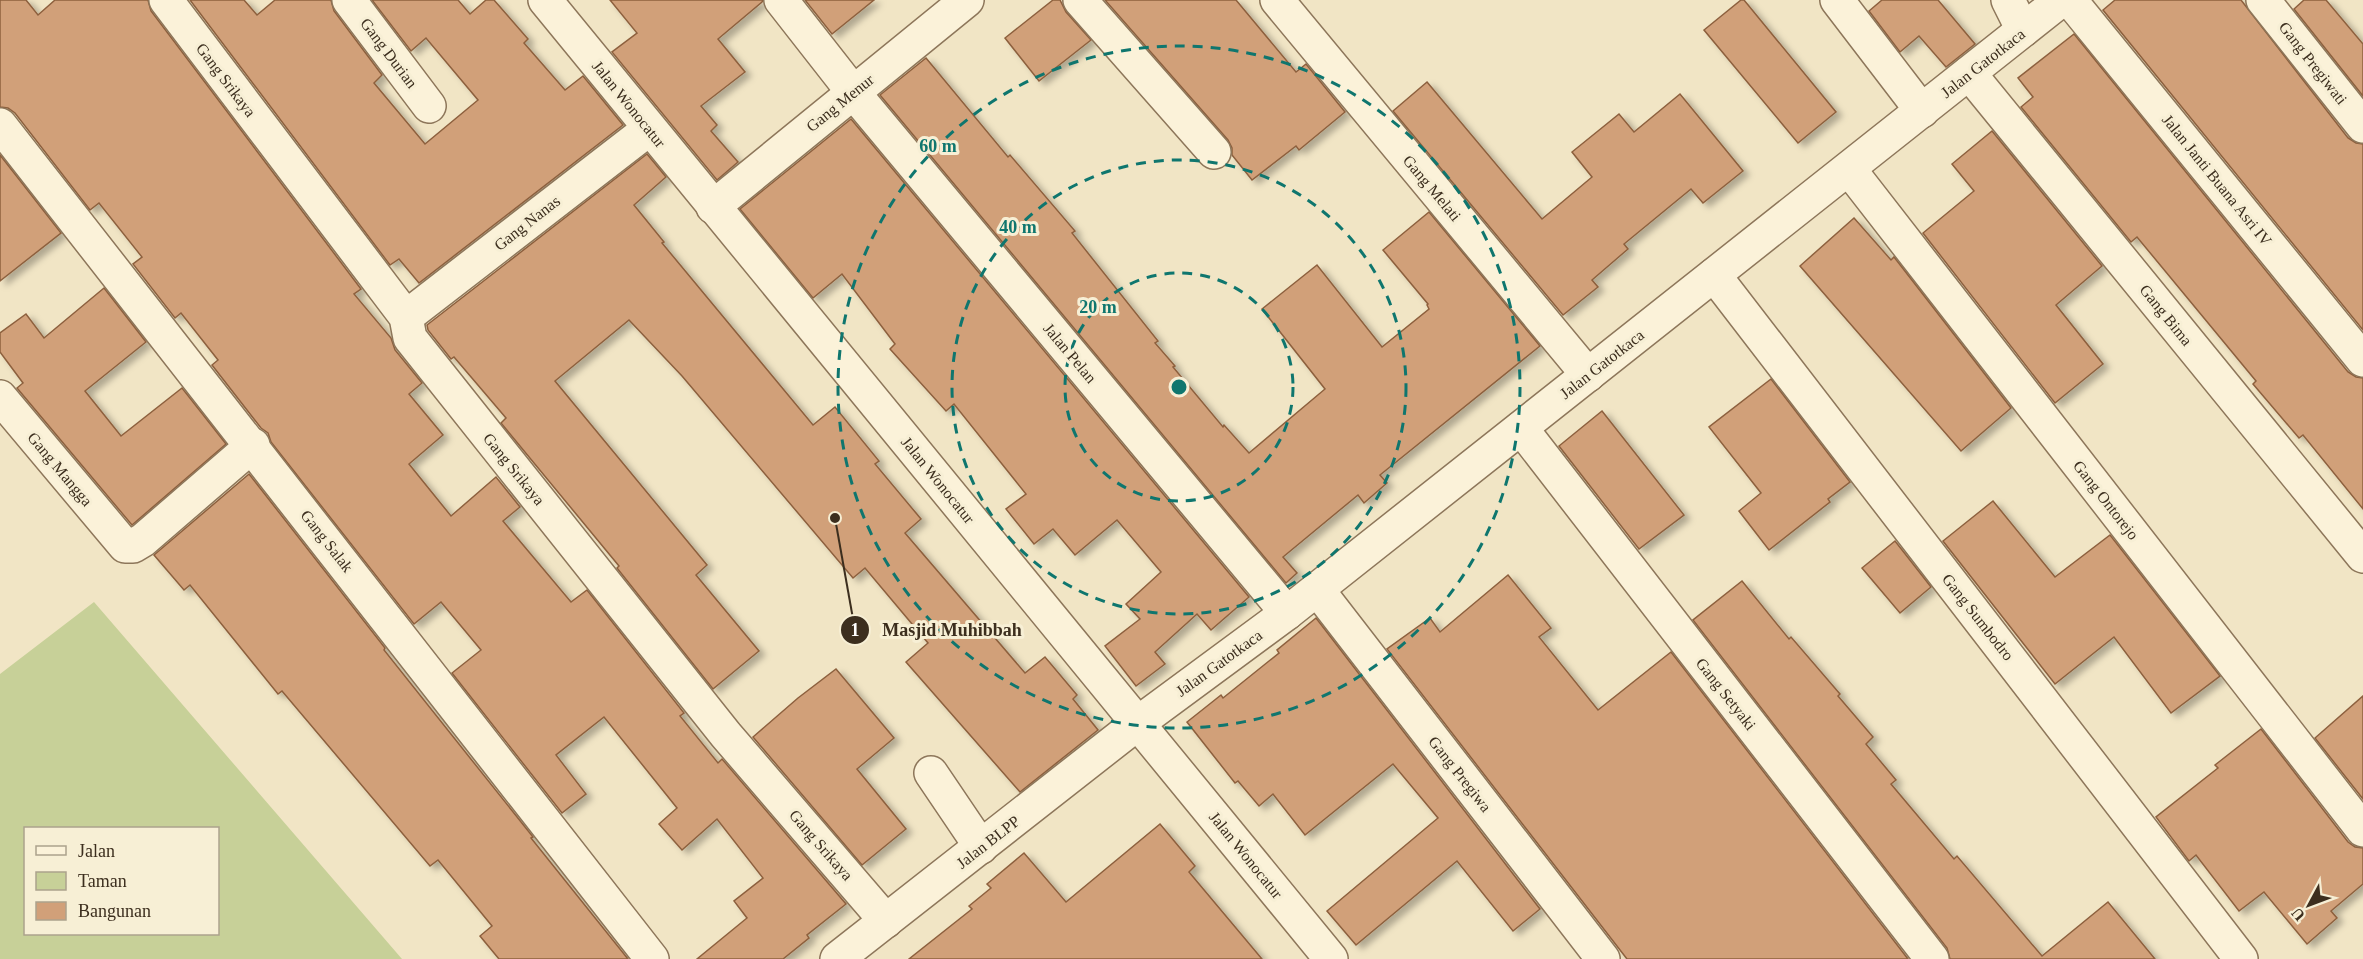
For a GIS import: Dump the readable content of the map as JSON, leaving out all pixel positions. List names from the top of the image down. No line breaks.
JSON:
{"streets":{"street":["Gang Durian","Jalan Gatotkaca","Gang Pregiwati","Gang Srikaya","Gang Menur","Jalan Wonocatur","Jalan Janti Buana Asri IV","Gang Melati","Gang Nanas","Gang Bima","Jalan Pelan","Gang Mangga","Gang Ontorejo","Gang Salak","Gang Sumbodro","Gang Setyaki","Gang Pregiwa","Jalan BLPP"]},"crossings":[["Jalan Gatotkaca","Jalan Wonocatur"],["Jalan Gatotkaca","Gang Melati"],["Jalan Gatotkaca","Gang Bima"],["Jalan Gatotkaca","Jalan Pelan"],["Jalan Gatotkaca","Gang Ontorejo"],["Jalan Gatotkaca","Gang Sumbodro"],["Jalan Gatotkaca","Gang Setyaki"],["Jalan Gatotkaca","Gang Pregiwa"],["Jalan Gatotkaca","Jalan BLPP"],["Gang Srikaya","Gang Nanas"],["Gang Srikaya","Jalan BLPP"],["Gang Menur","Jalan Wonocatur"],["Gang Menur","Jalan Pelan"],["Jalan Wonocatur","Gang Nanas"],["Jalan Wonocatur","Jalan BLPP"],["Gang Mangga","Gang Salak"]],"places":["Masjid Muhibbah"],"legend":["Jalan","Taman","Bangunan"],"north":"bottom left","rings":["60 m","40 m","20 m"]}
